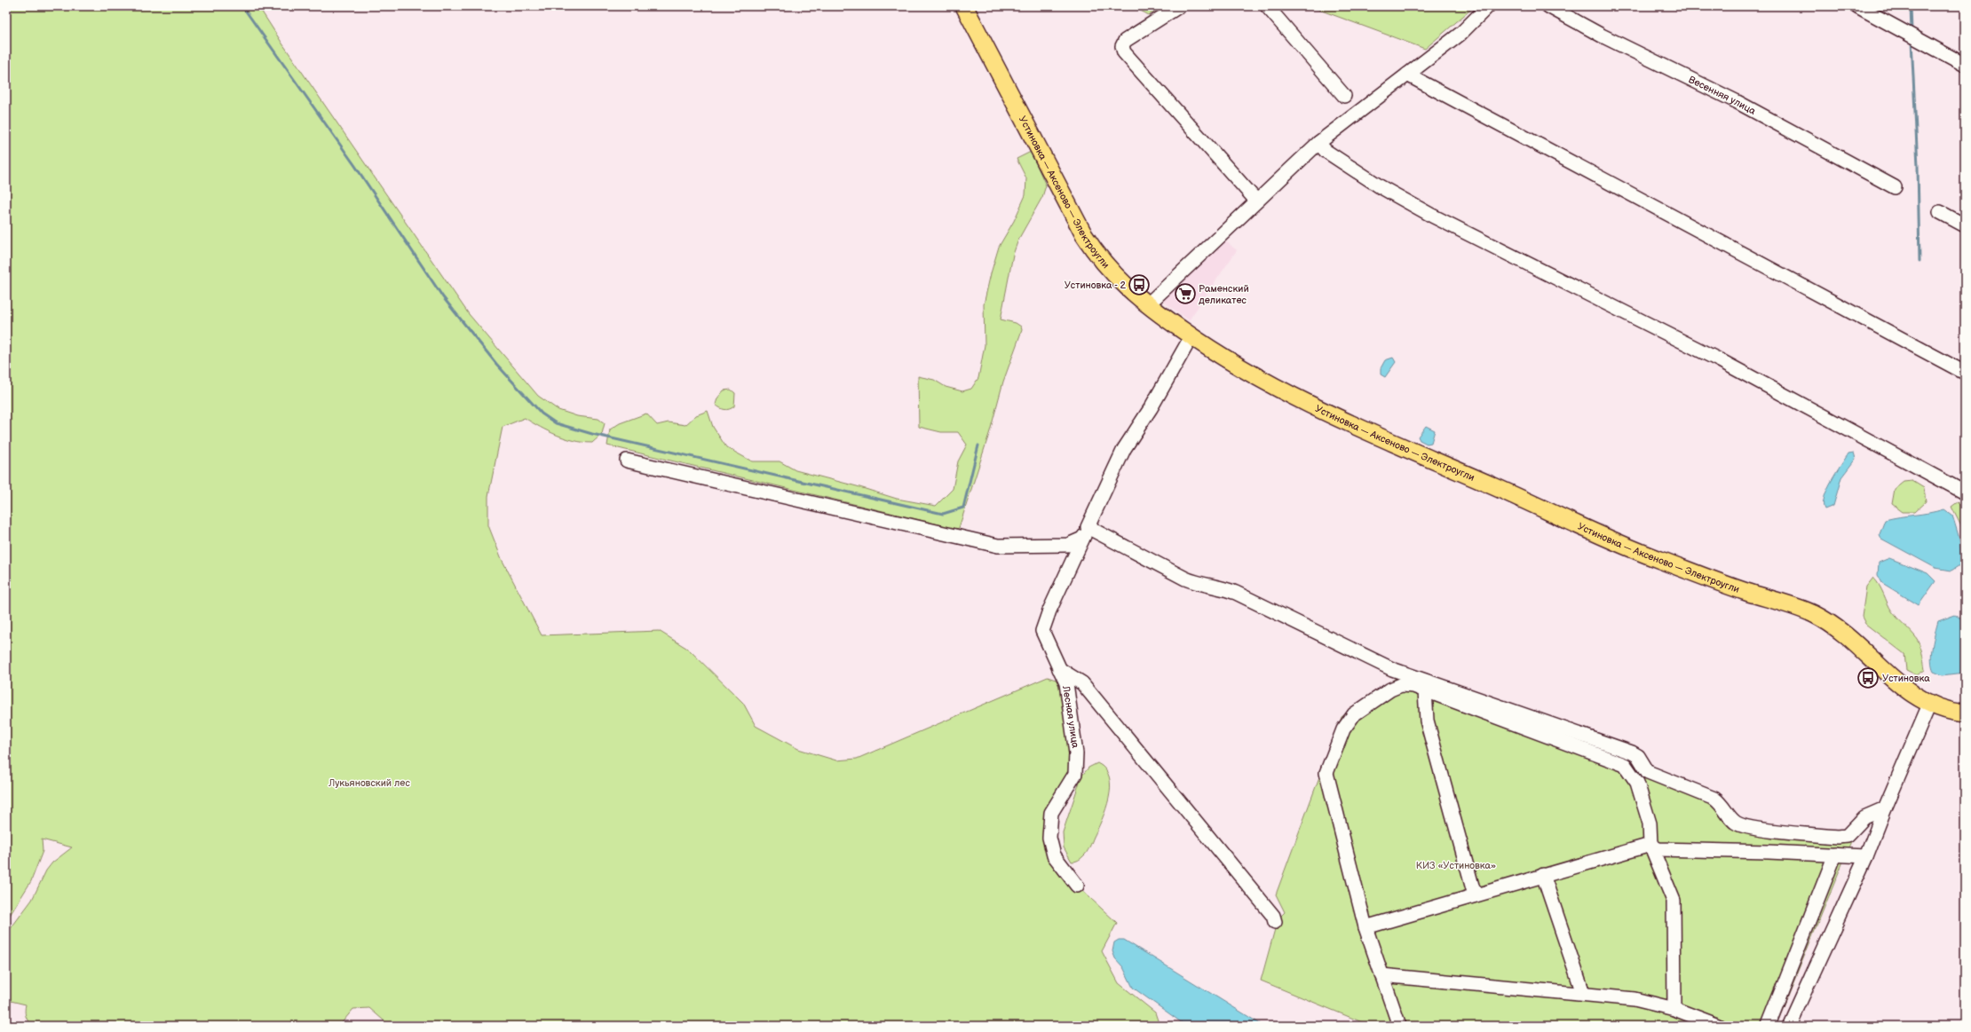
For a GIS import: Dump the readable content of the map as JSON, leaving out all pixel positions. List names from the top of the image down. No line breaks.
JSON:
{"streets":{"main road":["Устиновка — Аксеново — Электроугли"],"street":["Весенняя улица","Лесная улица"]},"crossings":[["Устиновка — Аксеново — Электроугли","Лесная улица"]],"parks":["Лукьяновский лес","КИЗ «Устиновка»"],"places":{"bus stop":["Устиновка - 2","Устиновка"],"supermarket":["Раменский деликатес"]}}
